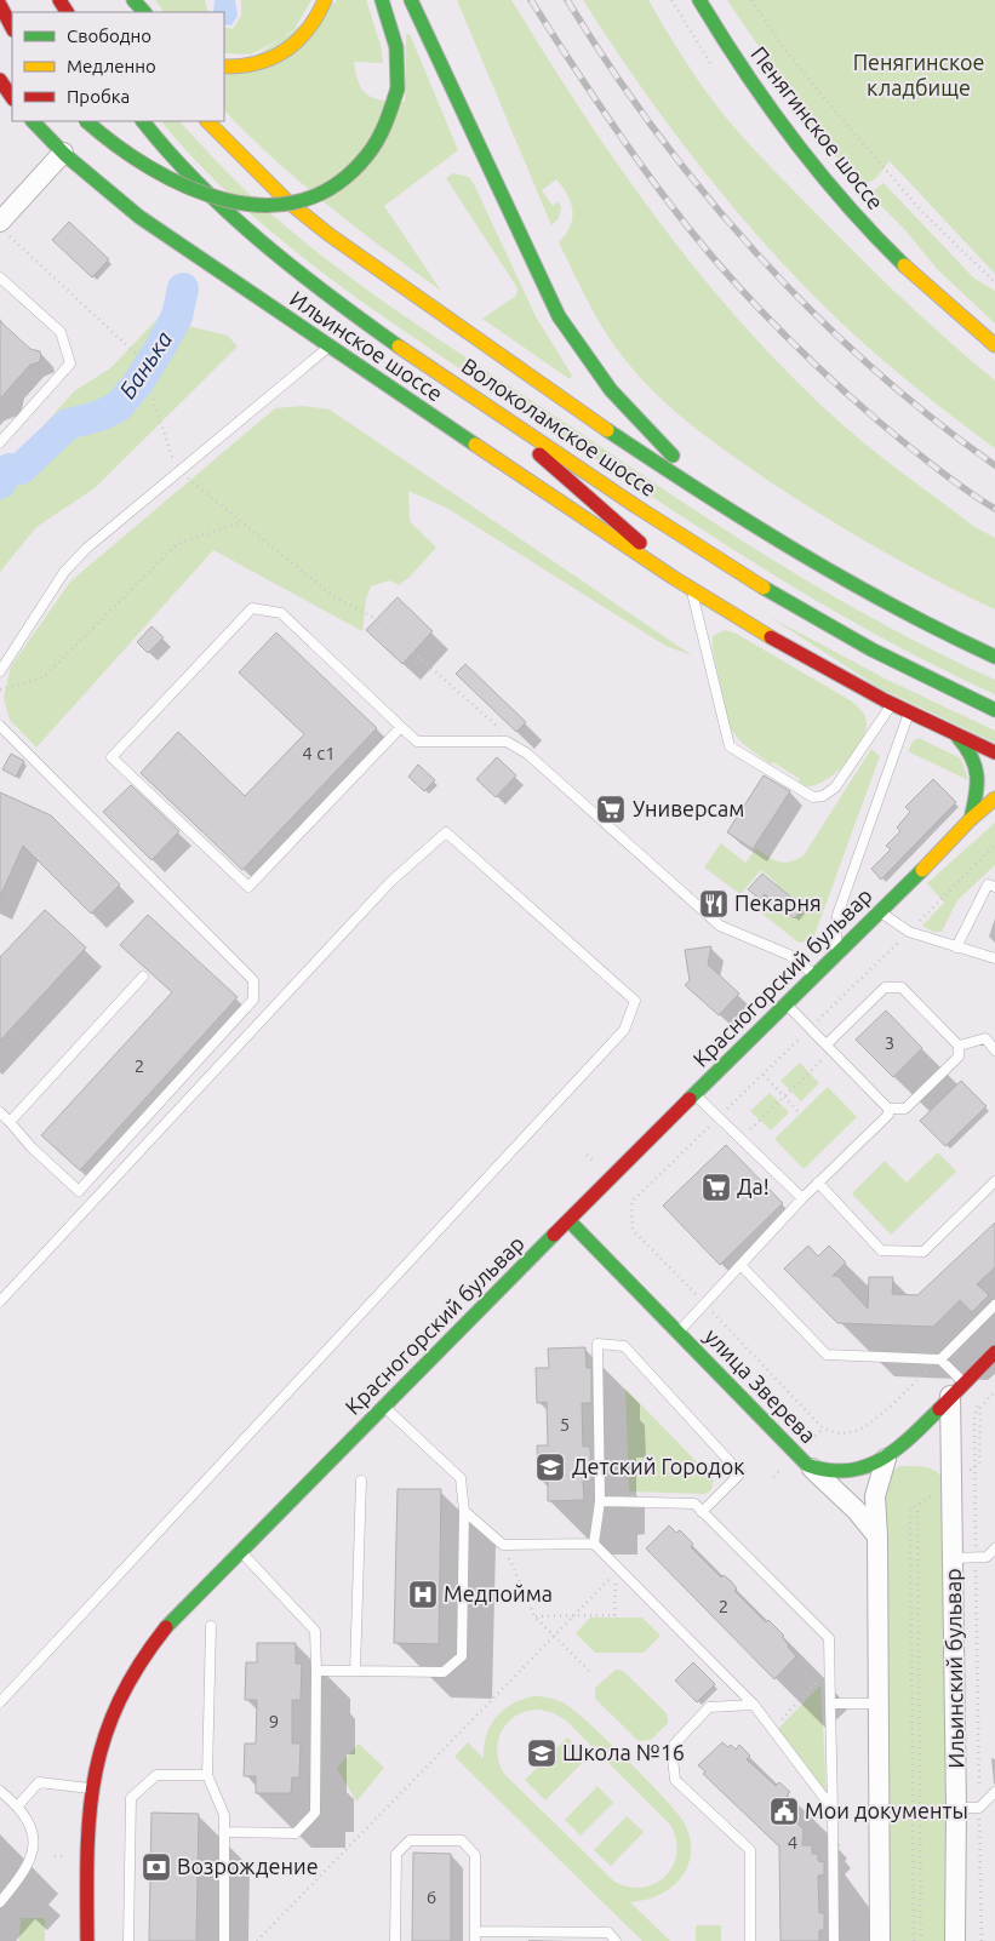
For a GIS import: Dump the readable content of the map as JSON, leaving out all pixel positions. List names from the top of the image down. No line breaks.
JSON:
{"streets":{"main road":["Пенягинское шоссе","Ильинское шоссе","Волоколамское шоссе","Красногорский бульвар","улица Зверева"],"street":["Ильинский бульвар"]},"crossings":[["Красногорский бульвар","улица Зверева"],["улица Зверева","Ильинский бульвар"]],"water":["Банька"],"parks":["Пенягинское кладбище"],"places":{"supermarket":["Универсам","Да!"],"restaurant":["Пекарня"],"school or university":["Детский Городок","Школа №16"],"hospital":["Медпойма"],"public building":["Мои документы"],"bank":["Возрождение"]},"house_numbers":["4 с1","3","2","5","2","9","4","6"],"legend":["Свободно","Медленно","Пробка"]}
